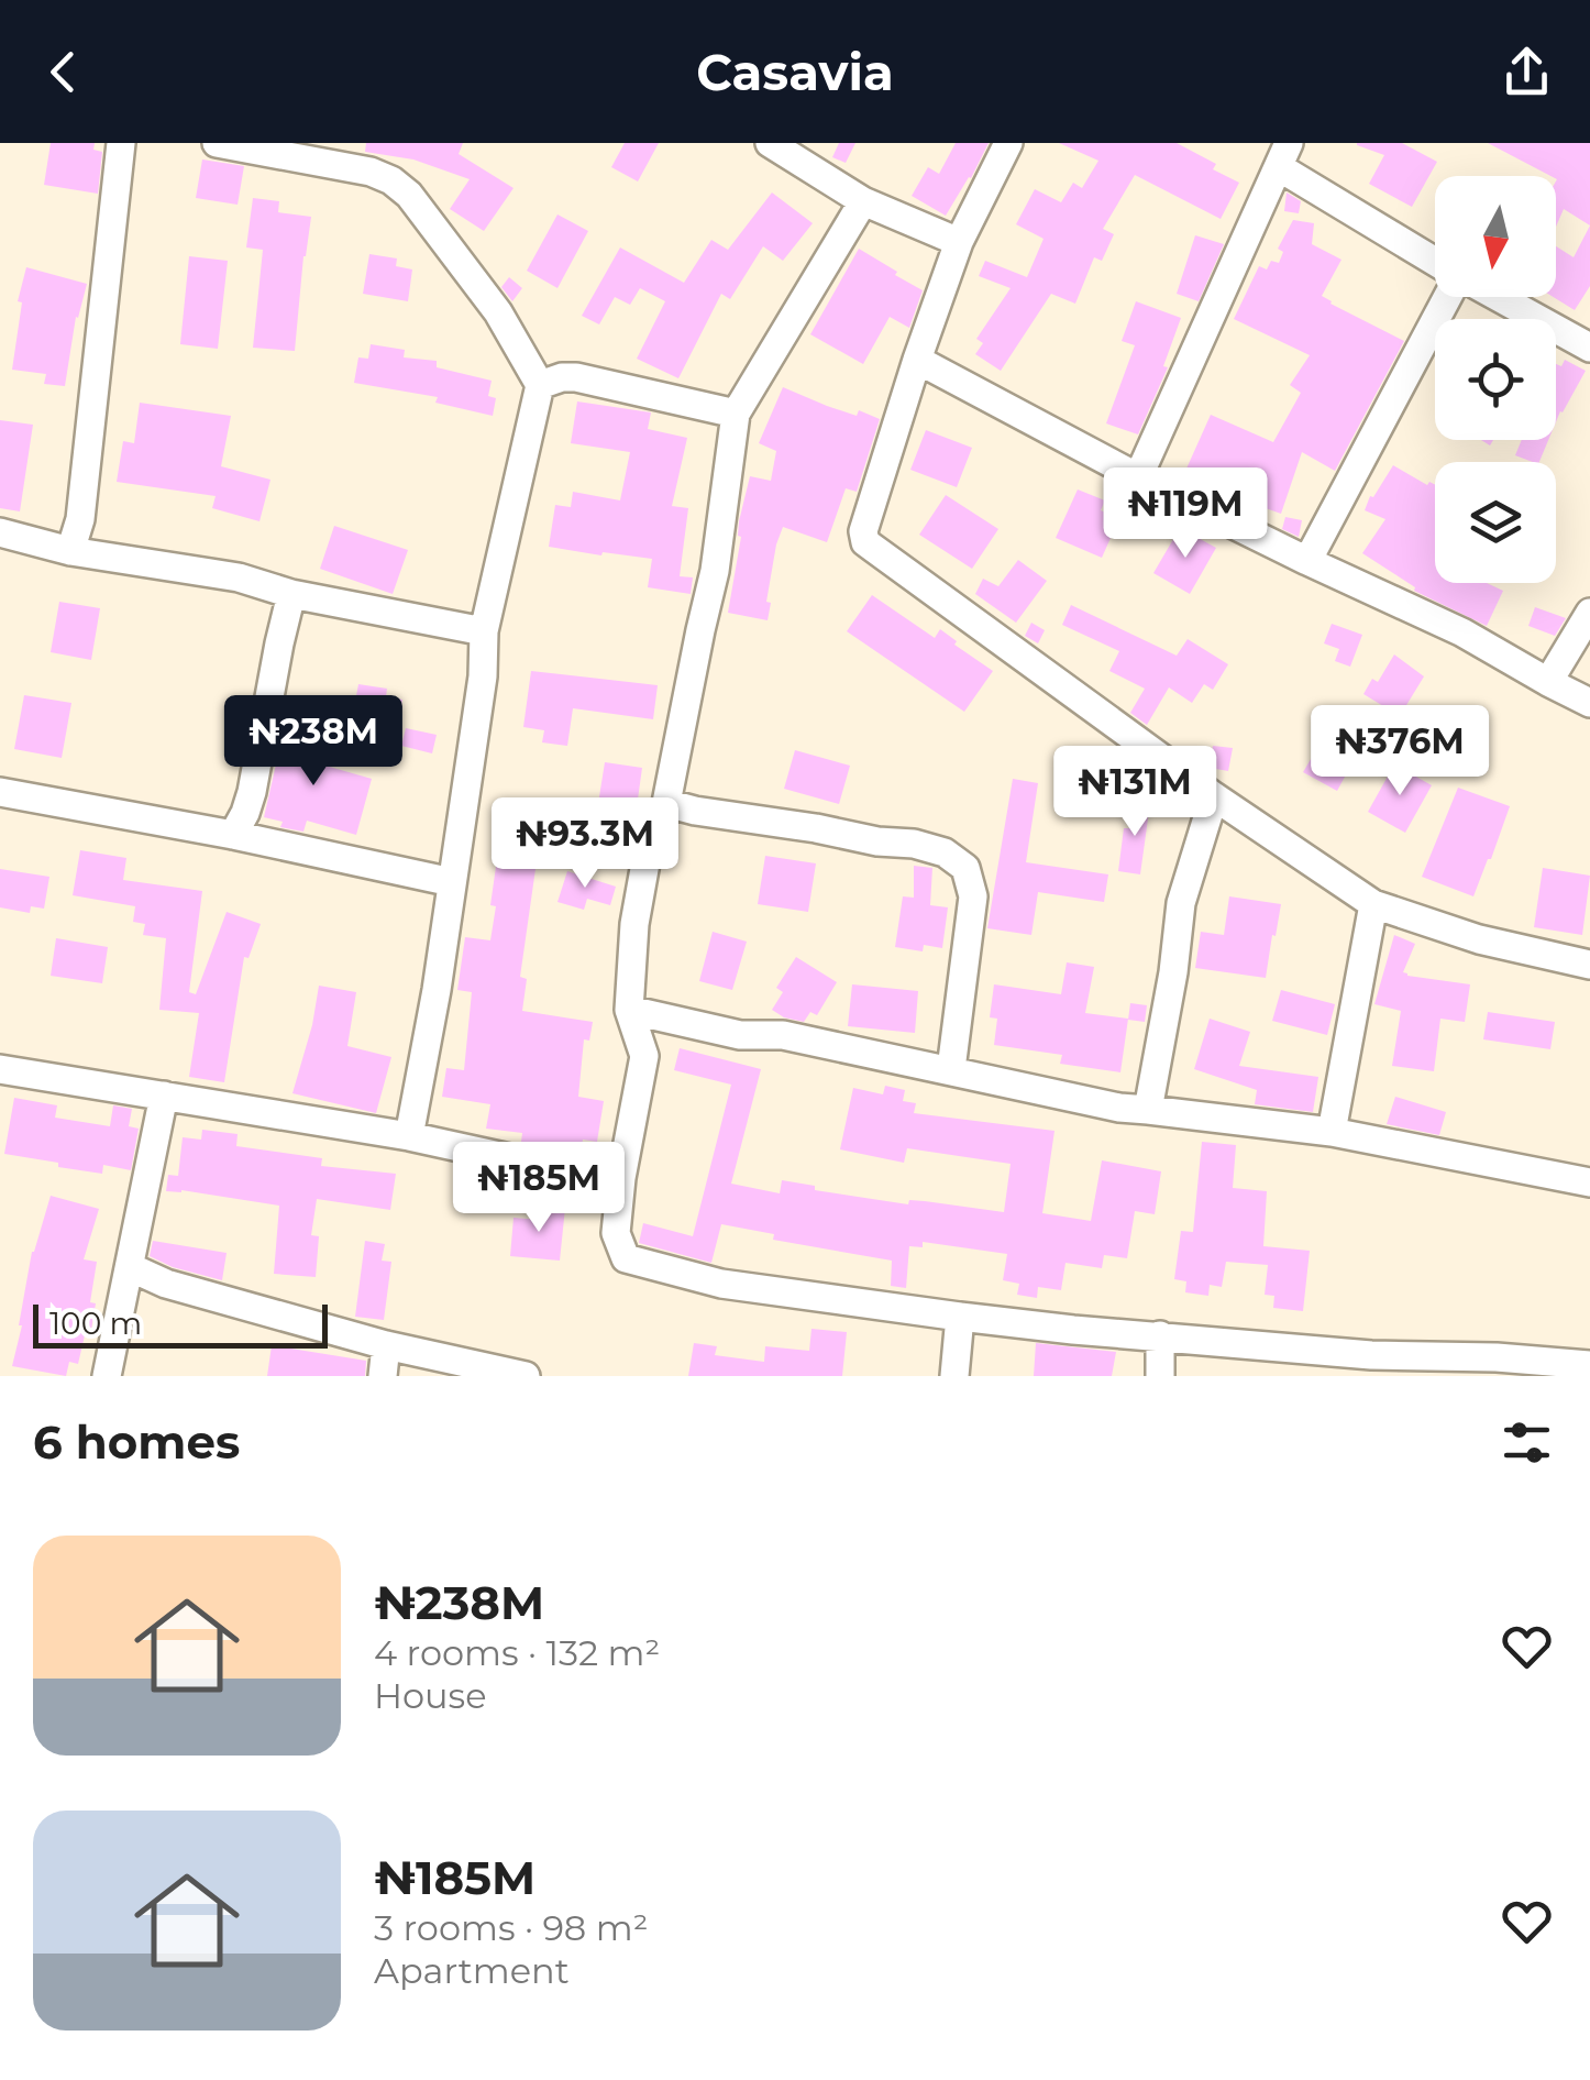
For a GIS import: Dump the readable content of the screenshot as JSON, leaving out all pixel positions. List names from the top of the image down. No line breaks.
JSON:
{"scale_bar":"100 m","north":"bottom","page":{"header":"Casavia","price":["₦119M","₦238M","₦376M","₦131M","₦93.3M","₦185M"],"scale":"100 m","heading":"6 homes","list":[{"name":"₦238M","note":"4 rooms · 132 m² · House"},{"name":"₦185M","note":"3 rooms · 98 m² · Apartment"}]}}
